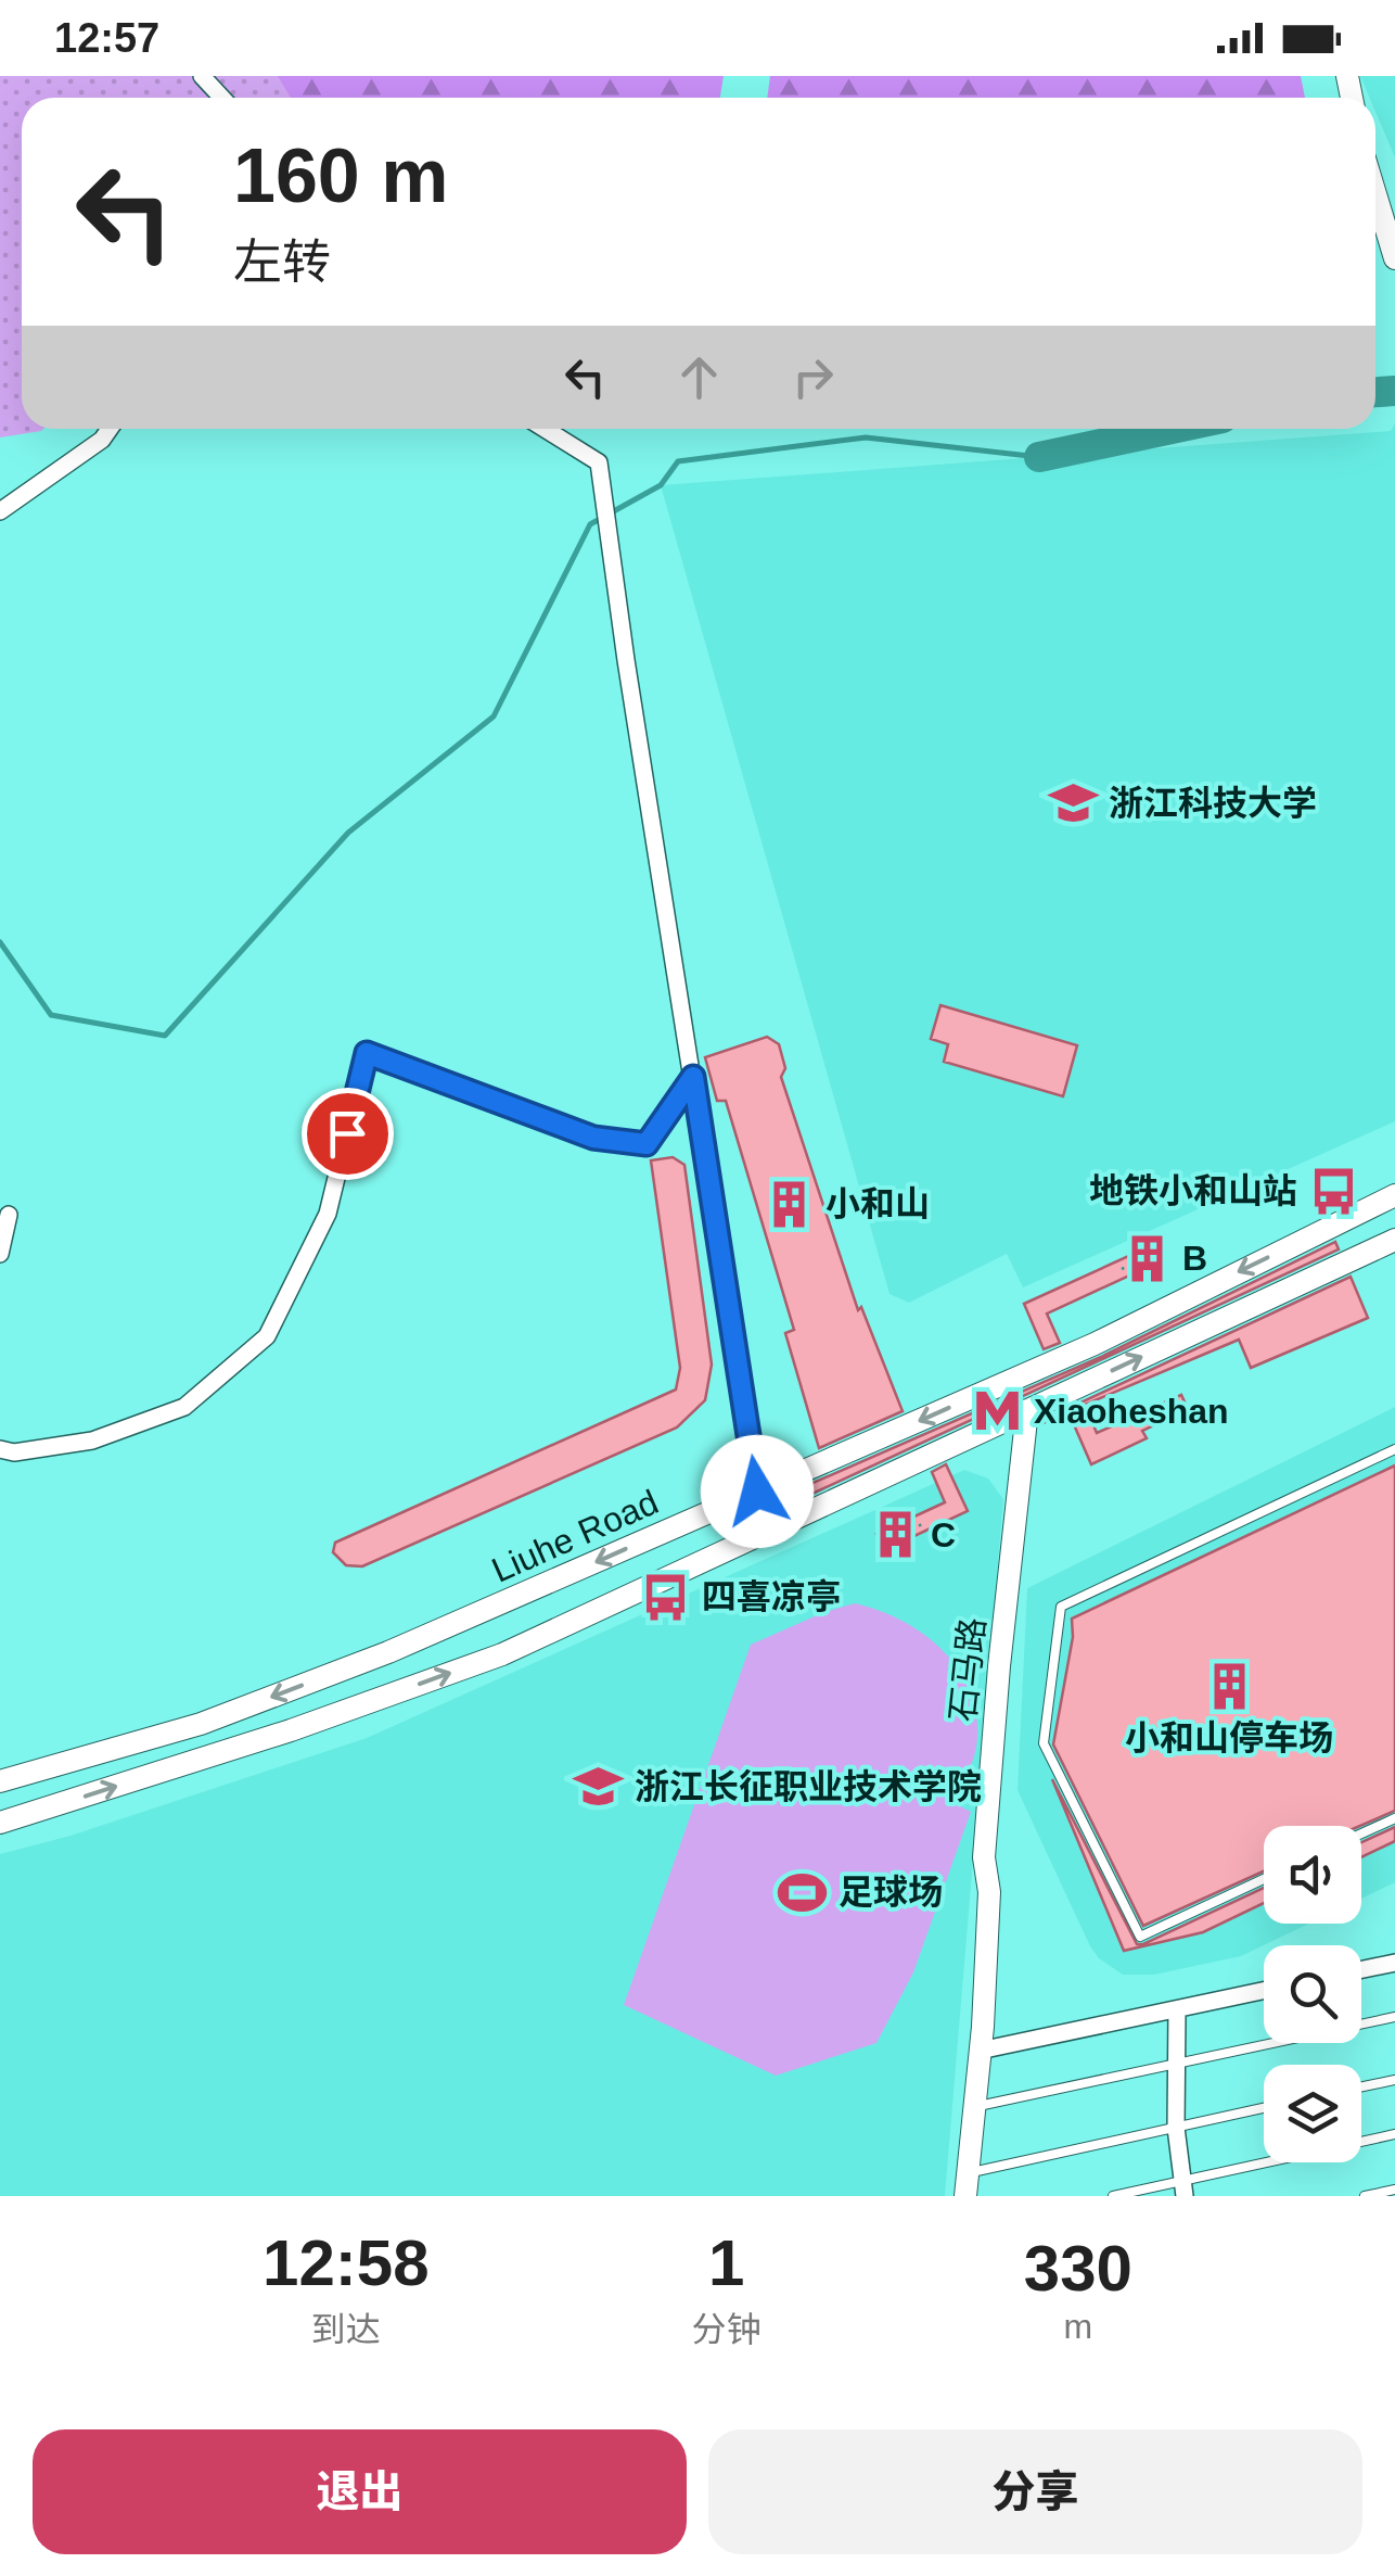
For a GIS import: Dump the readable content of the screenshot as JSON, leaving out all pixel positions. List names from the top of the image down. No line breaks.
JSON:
{"streets":{"main road":["Liuhe Road","石马路"]},"places":{"school or university":["浙江科技大学","浙江长征职业技术学院"],"bus stop":["地铁小和山站","四喜凉亭"],"building":["小和山","B","C","小和山停车场"],"metro station":["Xiaoheshan"],"sports":["足球场"]},"page":{"status":"12:57","turn":["160 m","左转"],"eta":["12:58","到达","1","分钟","330","m"],"buttons":["退出","分享"]}}
